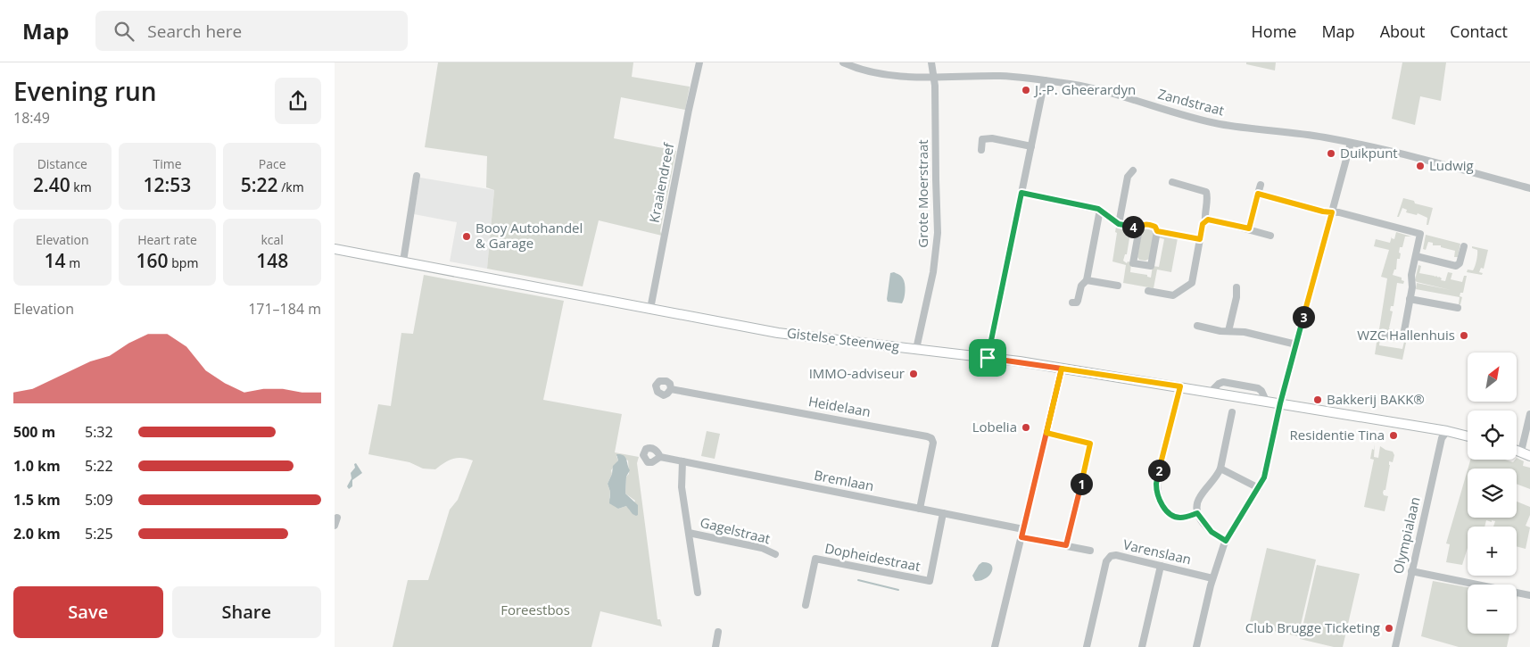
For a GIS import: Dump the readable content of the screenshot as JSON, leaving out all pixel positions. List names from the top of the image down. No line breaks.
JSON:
{"streets":{"main road":["Gistelse Steenweg"],"street":["Zandstraat","Kraaiendreef","Grote Moerstraat","Heidelaan","Bremlaan","Gagelstraat","Olympialaan","Varenslaan","Dopheidestraat"]},"crossings":[["Zandstraat","Grote Moerstraat"],["Kraaiendreef","Gistelse Steenweg"],["Grote Moerstraat","Gistelse Steenweg"],["Gistelse Steenweg","Olympialaan"],["Heidelaan","Bremlaan"],["Bremlaan","Gagelstraat"],["Bremlaan","Dopheidestraat"]],"parks":["Foreestbos"],"places":["J.-P. Gheerardyn","Duikpunt","Ludwig","Booy Autohandel & Garage","WZC Hallenhuis","IMMO-adviseur","Bakkerij BAKK®","Lobelia","Residentie Tina","Club Brugge Ticketing"],"north":"top right","page":{"header":"Map","search":"Search here","nav":["Home","Map","About","Contact"],"heading":["Evening run","18:49"],"stats":[["Distance","2.40 km"],["Time","12:53"],["Pace","5:22 /km"],["Elevation","14 m"],["Heart rate","160 bpm"],["kcal","148"]],"pins":["4","3","2","1"],"chart":["Elevation","171–184 m"],"map_buttons":["+","−"],"list":[{"name":"500 m","note":"5:32"},{"name":"1.0 km","note":"5:22"},{"name":"1.5 km","note":"5:09"},{"name":"2.0 km","note":"5:25"}],"buttons":["Save","Share"]}}
